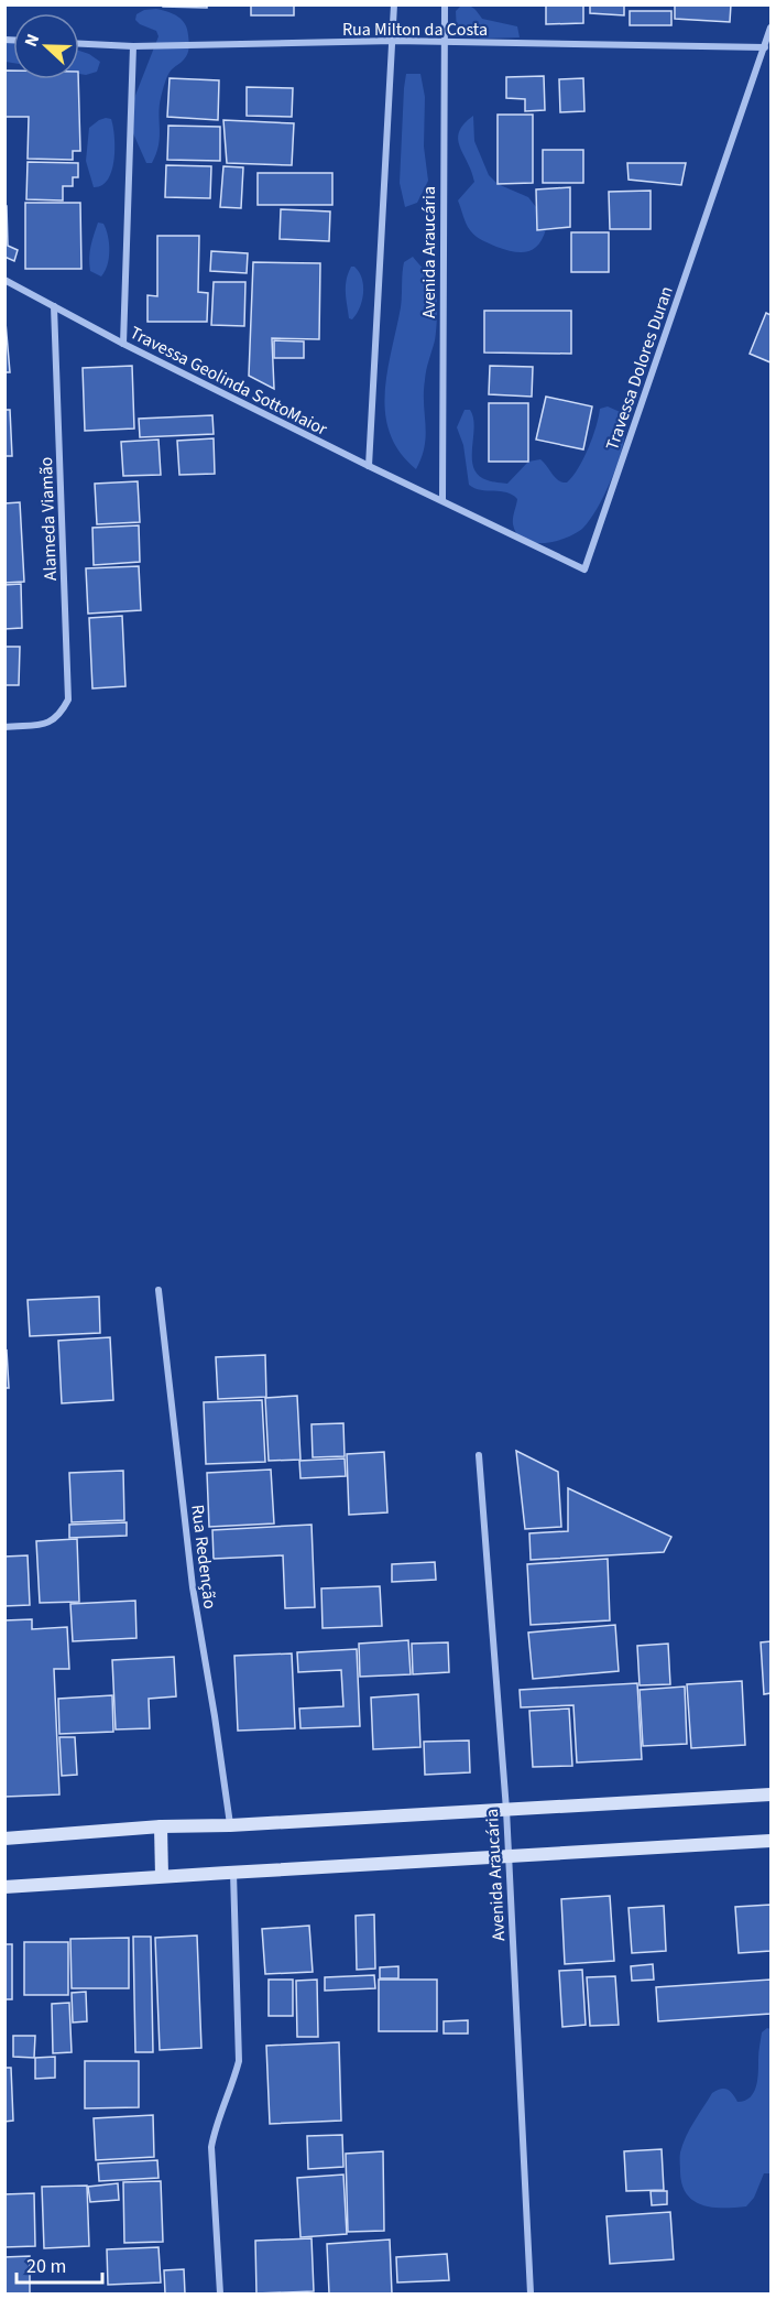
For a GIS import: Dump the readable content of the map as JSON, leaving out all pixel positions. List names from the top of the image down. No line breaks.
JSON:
{"streets":{"street":["Rua Milton da Costa","Avenida Araucária","Travessa Dolores Duran","Travessa Geolinda SottoMaior","Alameda Viamão","Rua Redenção"]},"crossings":[["Rua Milton da Costa","Avenida Araucária"],["Rua Milton da Costa","Travessa Dolores Duran"],["Avenida Araucária","Travessa Dolores Duran"],["Avenida Araucária","Travessa Geolinda SottoMaior"],["Travessa Dolores Duran","Travessa Geolinda SottoMaior"],["Travessa Geolinda SottoMaior","Alameda Viamão"]],"scale_bar":"20 m","north":"left"}
